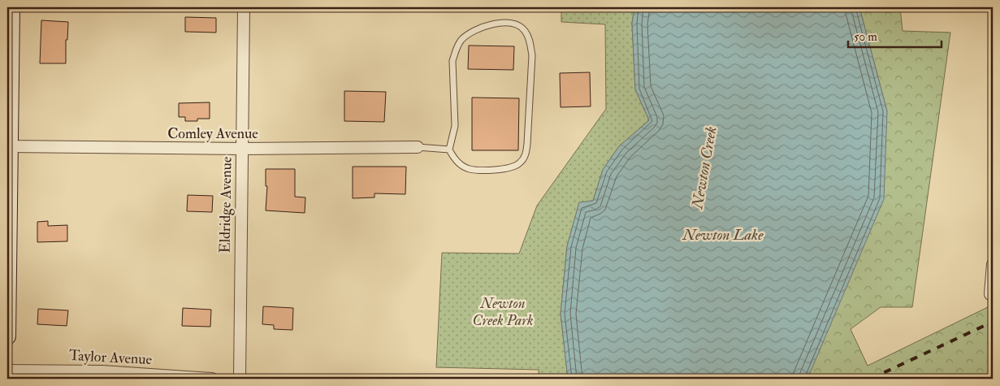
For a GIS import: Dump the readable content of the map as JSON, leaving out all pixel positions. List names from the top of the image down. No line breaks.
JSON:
{"streets":{"street":["Comley Avenue","Eldridge Avenue","Taylor Avenue"]},"crossings":[["Comley Avenue","Eldridge Avenue"]],"water":["Newton Creek","Newton Lake"],"parks":["Newton Creek Park"],"scale_bar":"50 m"}
